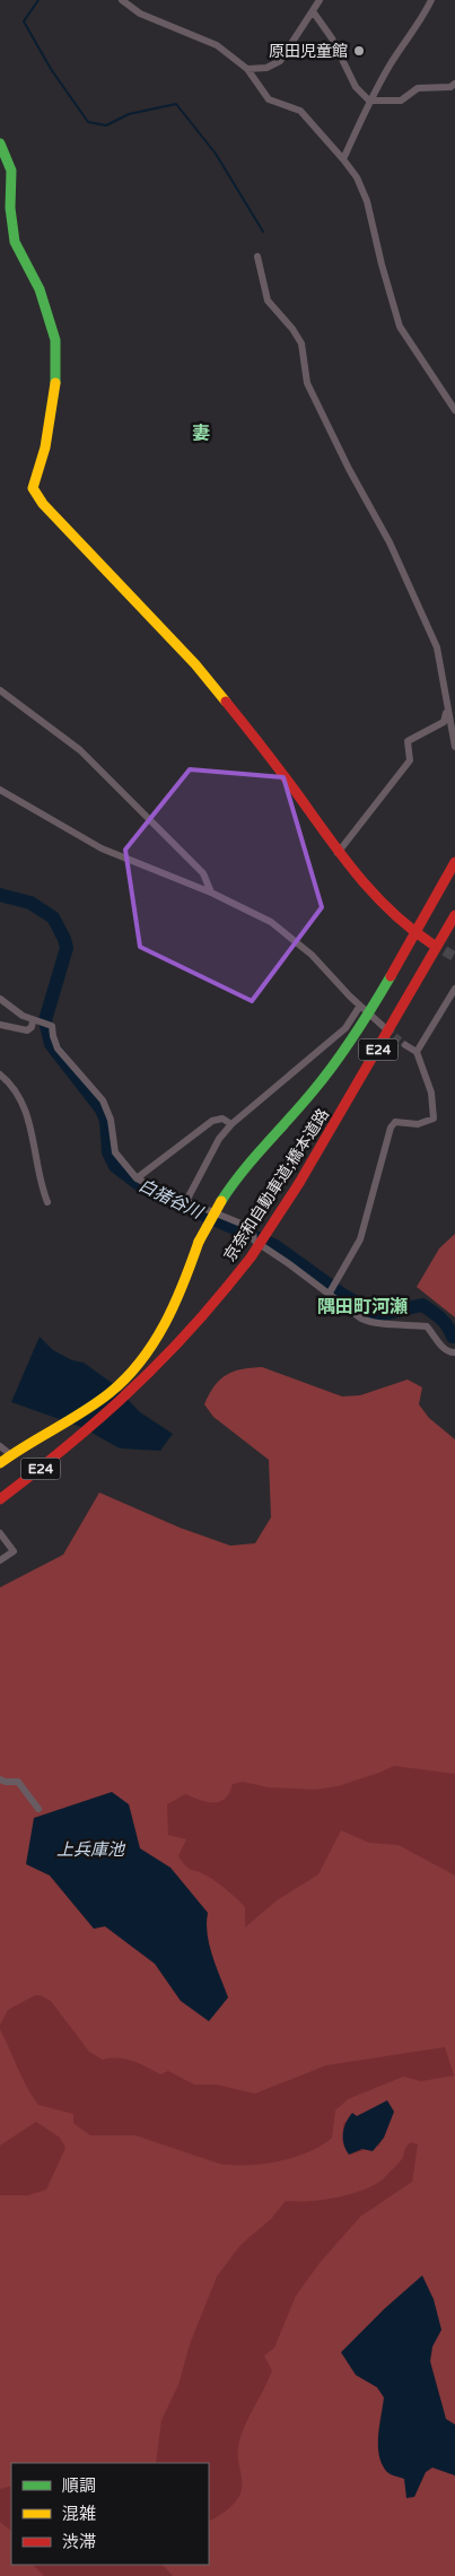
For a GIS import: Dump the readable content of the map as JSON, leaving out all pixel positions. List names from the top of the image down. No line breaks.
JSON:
{"streets":{"main road":["E24","京奈和自動車道;橋本道路"]},"districts":["妻","隅田町河瀬"],"water":["白猪谷川","上兵庫池"],"places":["原田児童館"],"legend":["順調","混雑","渋滞"]}
